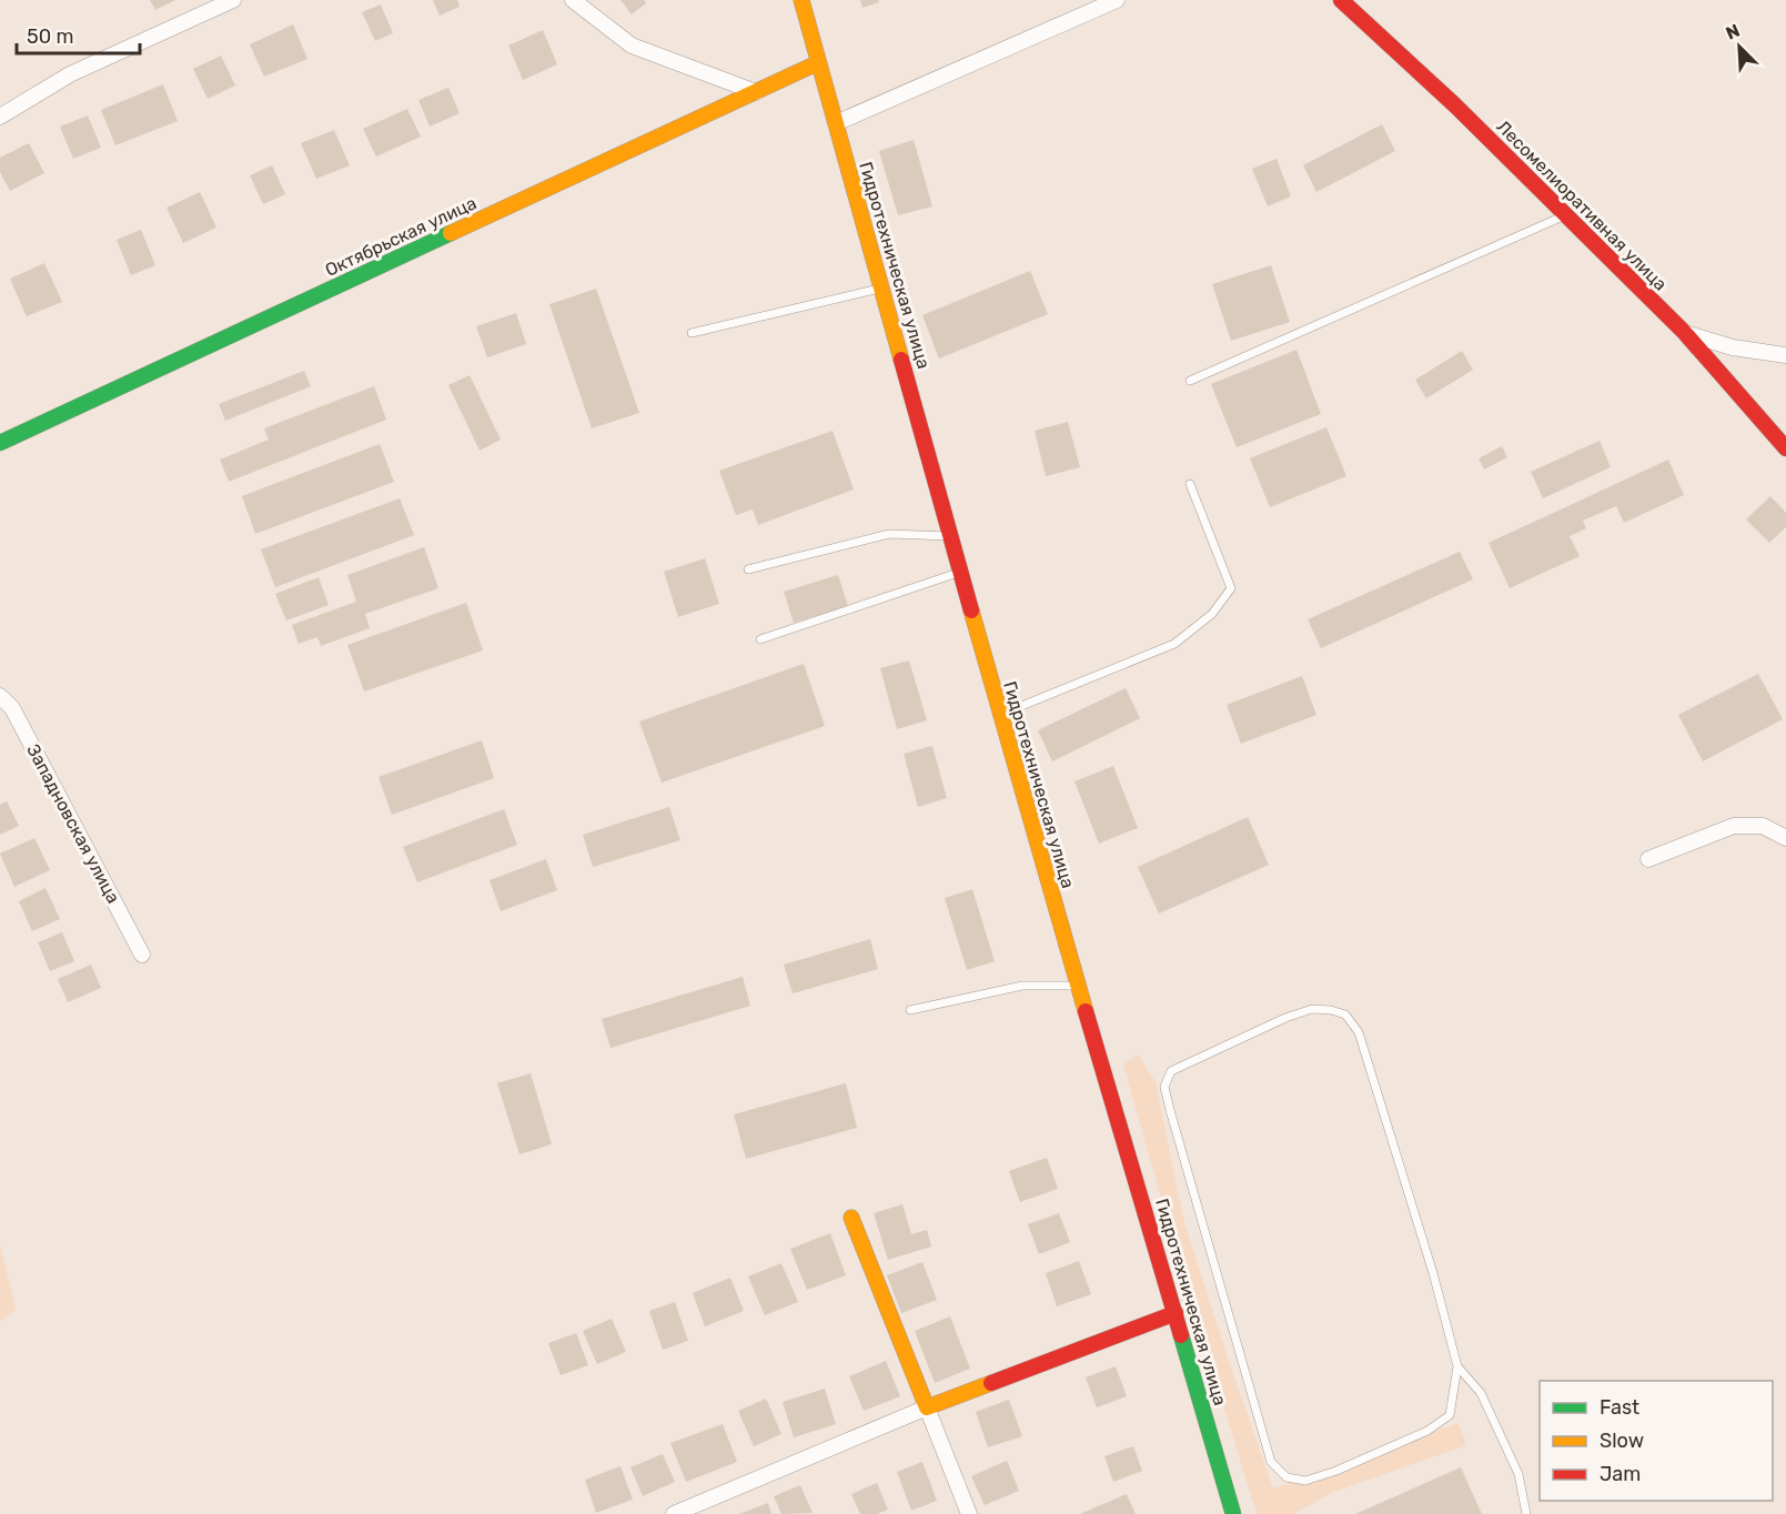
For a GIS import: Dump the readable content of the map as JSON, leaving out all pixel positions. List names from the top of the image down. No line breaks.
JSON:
{"streets":{"street":["Лесомелиоративная улица","Октябрьская улица","Гидротехническая улица","Западновская улица"]},"crossings":[["Октябрьская улица","Гидротехническая улица"]],"legend":["Fast","Slow","Jam"],"scale_bar":"50 m","north":"top left"}
